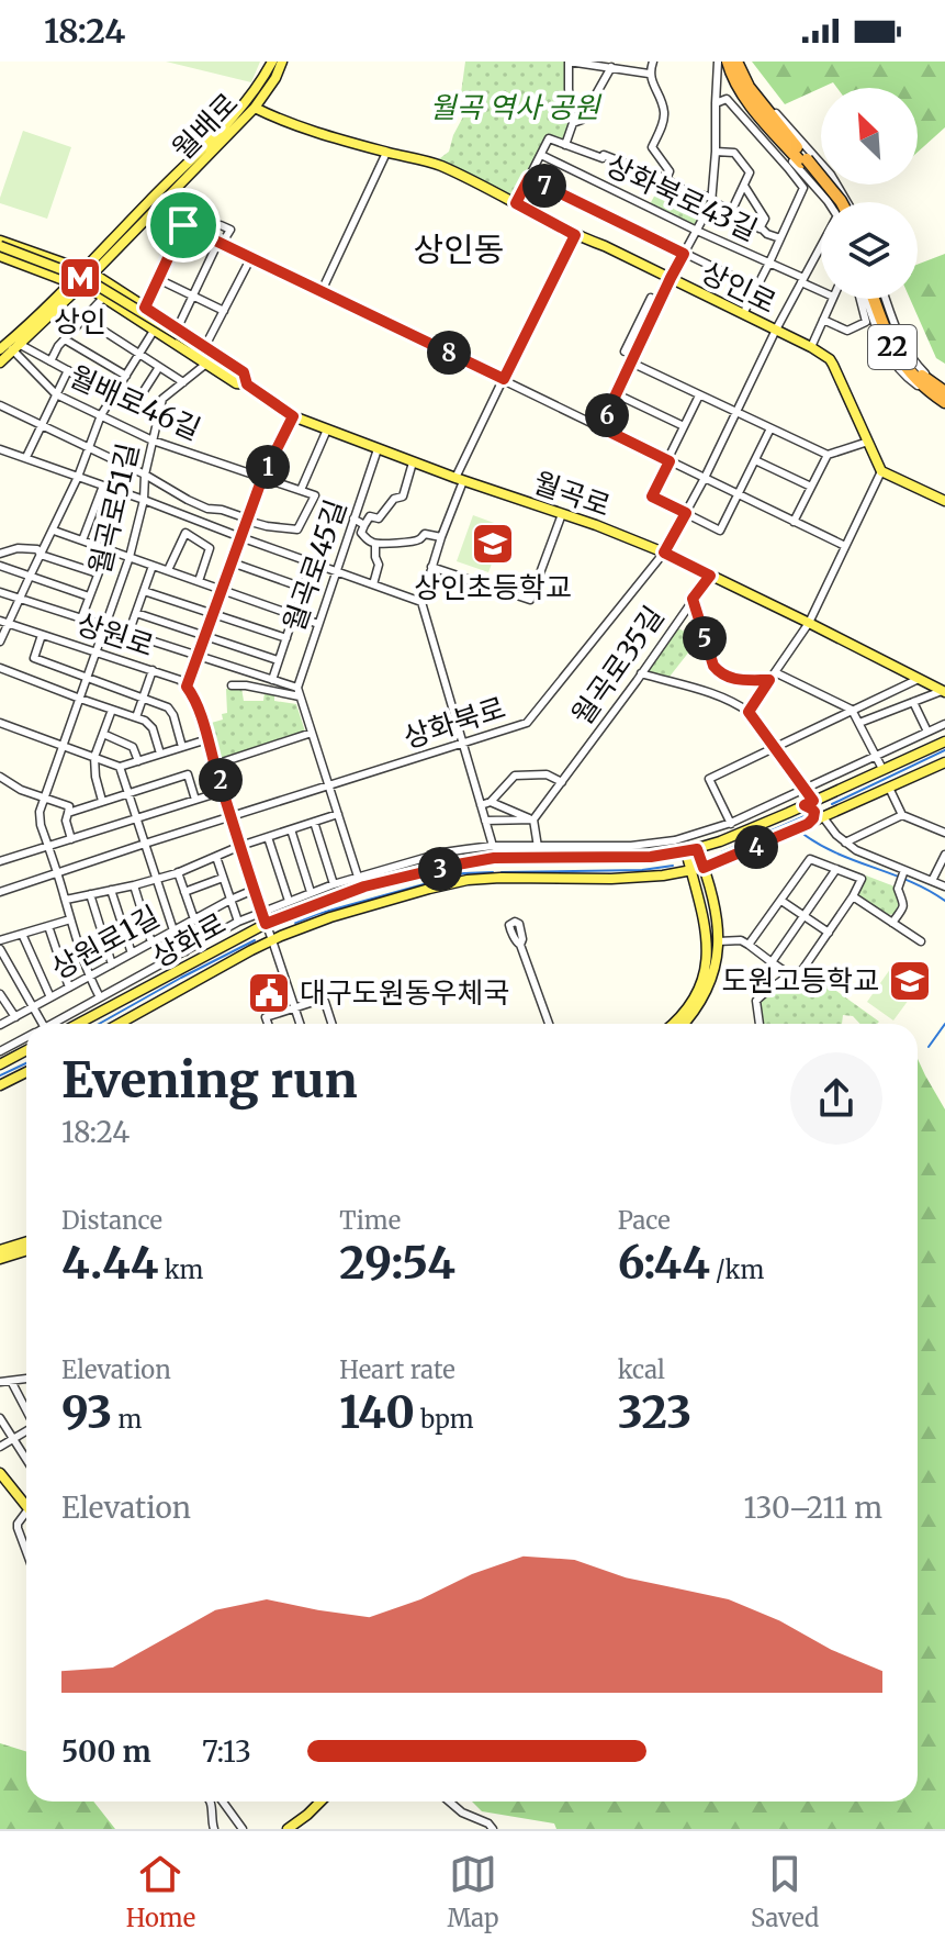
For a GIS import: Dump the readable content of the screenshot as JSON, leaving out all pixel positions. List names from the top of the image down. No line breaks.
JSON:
{"streets":{"highway":["22"],"main road":["월배로","상인로","월곡로","상화로"],"street":["상화북로43길","월배로46길","월곡로51길","월곡로45길","상원로","월곡로35길","상화북로","상원로1길"]},"crossings":[["월배로","상인로"],["월배로","월배로46길"],["상화북로43길","상화북로"],["상인로","상화북로"],["월배로46길","월곡로51길"],["월곡로","월곡로45길"],["월곡로","월곡로35길"],["월곡로","상화북로"],["월곡로51길","상원로"]],"districts":["상인동"],"parks":["월곡 역사 공원"],"places":{"metro station":["상인"],"school or university":["상인초등학교","도원고등학교"],"public building":["대구도원동우체국"]},"north":"top left","page":{"status":"18:24","pins":["7","8","6","1","5","2","4","3"],"heading":["Evening run","18:24"],"stats":[["Distance","4.44 km"],["Time","29:54"],["Pace","6:44 /km"],["Elevation","93 m"],["Heart rate","140 bpm"],["kcal","323"]],"chart":["Elevation","130–211 m"],"list":[{"name":"500 m","note":"7:13"}],"tabs":["Home","Map","Saved"]}}
